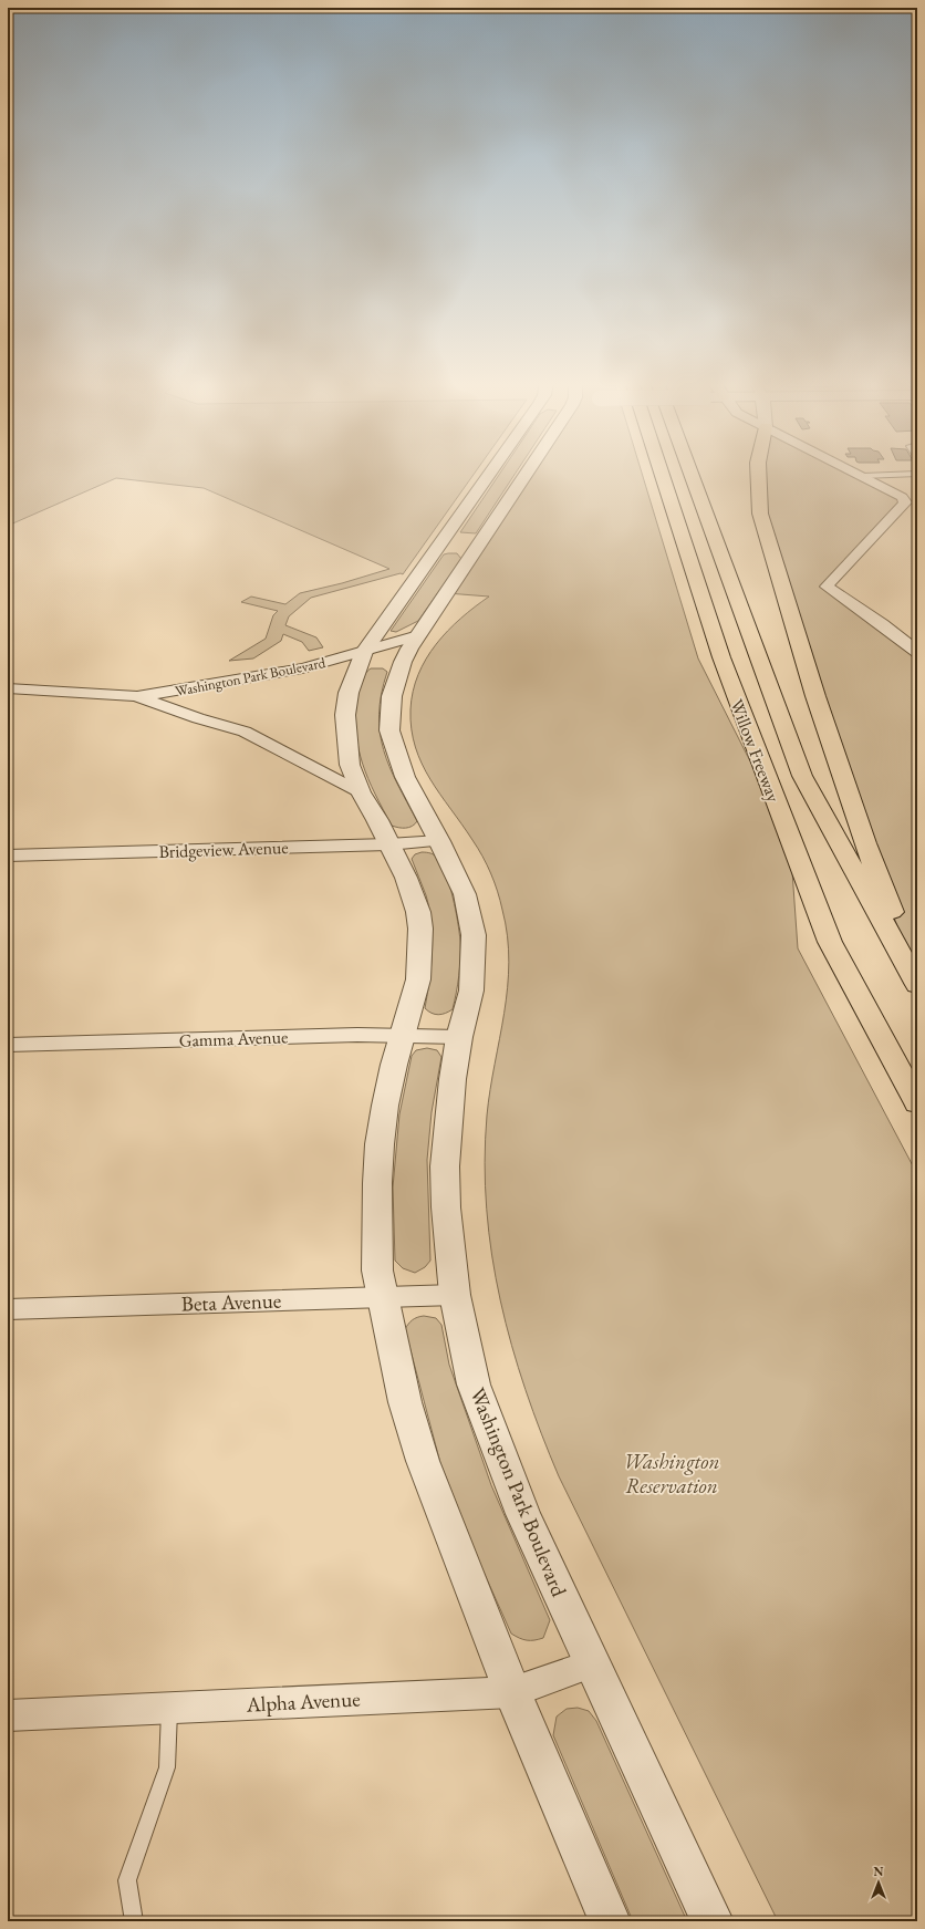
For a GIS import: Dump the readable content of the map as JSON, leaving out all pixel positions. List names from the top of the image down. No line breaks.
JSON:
{"streets":{"highway":["Willow Freeway"],"street":["Washington Park Boulevard","Bridgeview Avenue","Gamma Avenue","Beta Avenue","Alpha Avenue"]},"crossings":[["Washington Park Boulevard","Bridgeview Avenue"],["Washington Park Boulevard","Gamma Avenue"],["Washington Park Boulevard","Beta Avenue"],["Washington Park Boulevard","Alpha Avenue"]],"parks":["Washington Reservation"],"north":"top"}
